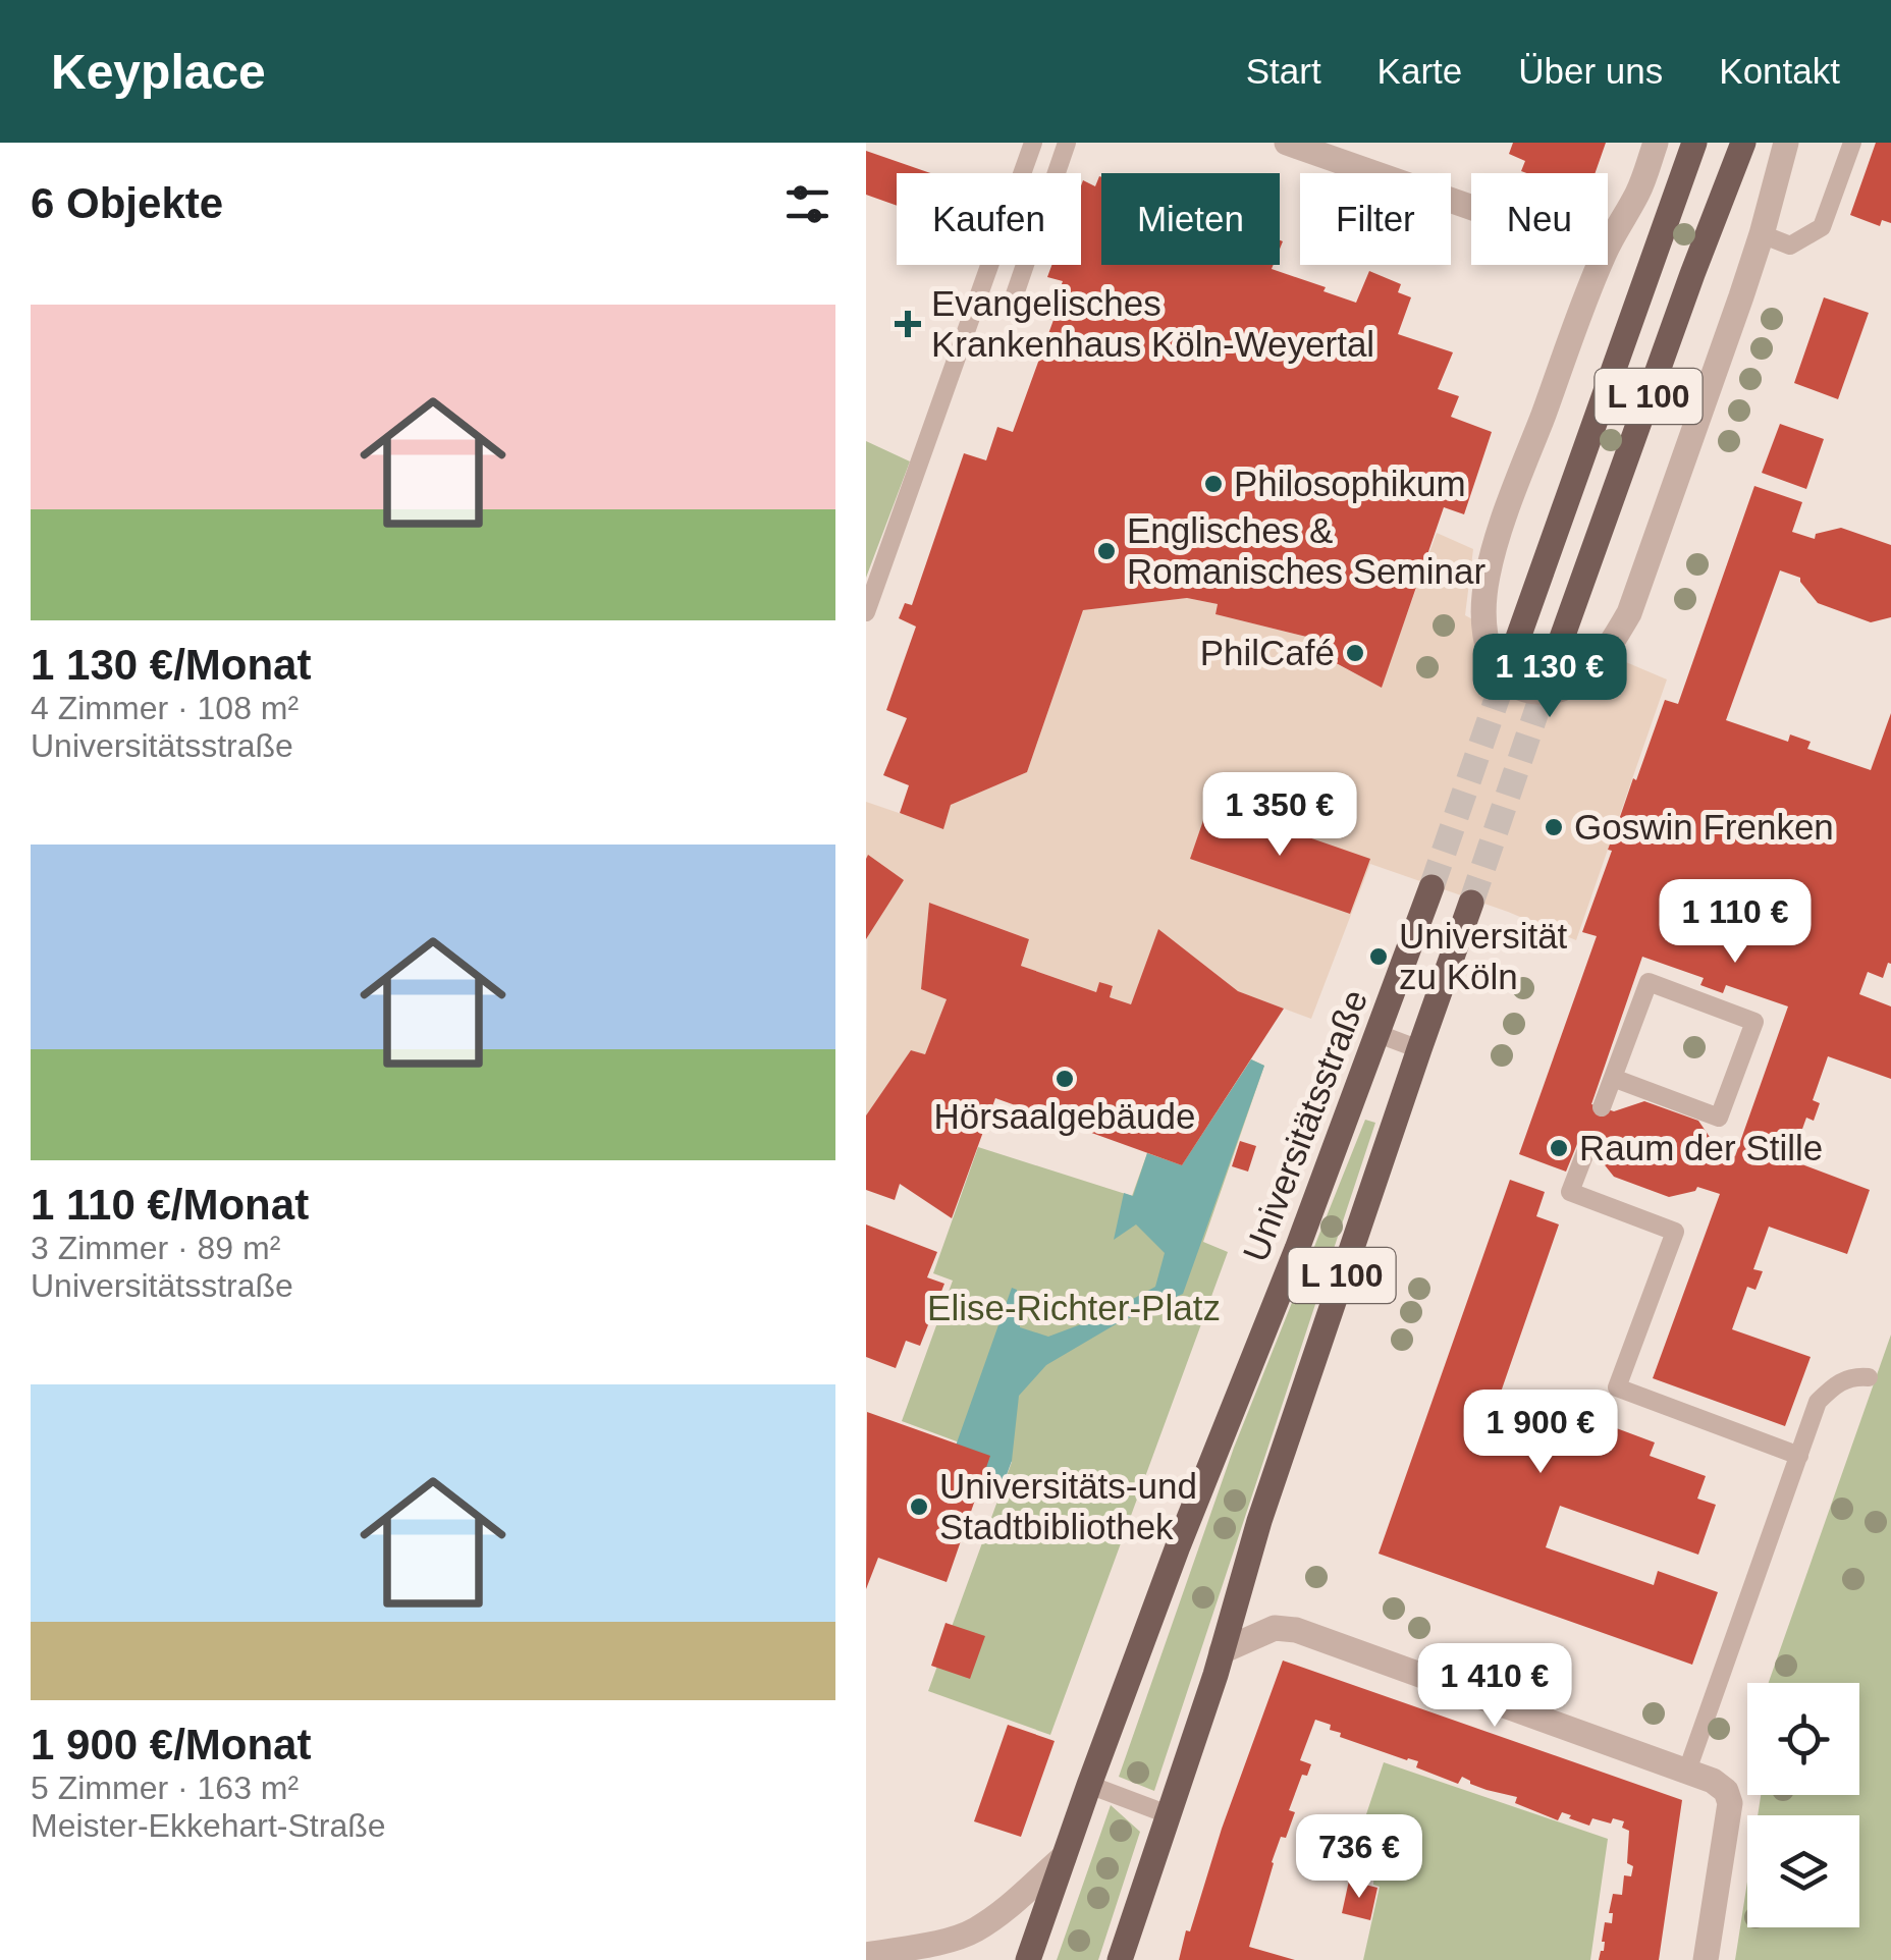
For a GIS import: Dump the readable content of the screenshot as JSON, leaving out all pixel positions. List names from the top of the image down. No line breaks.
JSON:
{"streets":{"main road":["L 100","Universitätsstraße"]},"parks":["Elise-Richter-Platz"],"places":{"health":["Evangelisches Krankenhaus Köln-Weyertal"],"other":["Philosophikum","Englisches & Romanisches Seminar","PhilCafé","Goswin Frenken","Universität zu Köln","Hörsaalgebäude","Raum der Stille","Universitäts-und Stadtbibliothek"]},"page":{"header":"Keyplace","nav":["Start","Karte","Über uns","Kontakt"],"heading":"6 Objekte","chip":["Kaufen","Mieten","Filter","Neu"],"list":[{"name":"1 130 €/Monat","note":"4 Zimmer · 108 m² · Universitätsstraße"},{"name":"1 110 €/Monat","note":"3 Zimmer · 89 m² · Universitätsstraße"},{"name":"1 900 €/Monat","note":"5 Zimmer · 163 m² · Meister-Ekkehart-Straße"}],"price":["1 130 €","1 350 €","1 110 €","1 900 €","1 410 €","736 €"]}}
